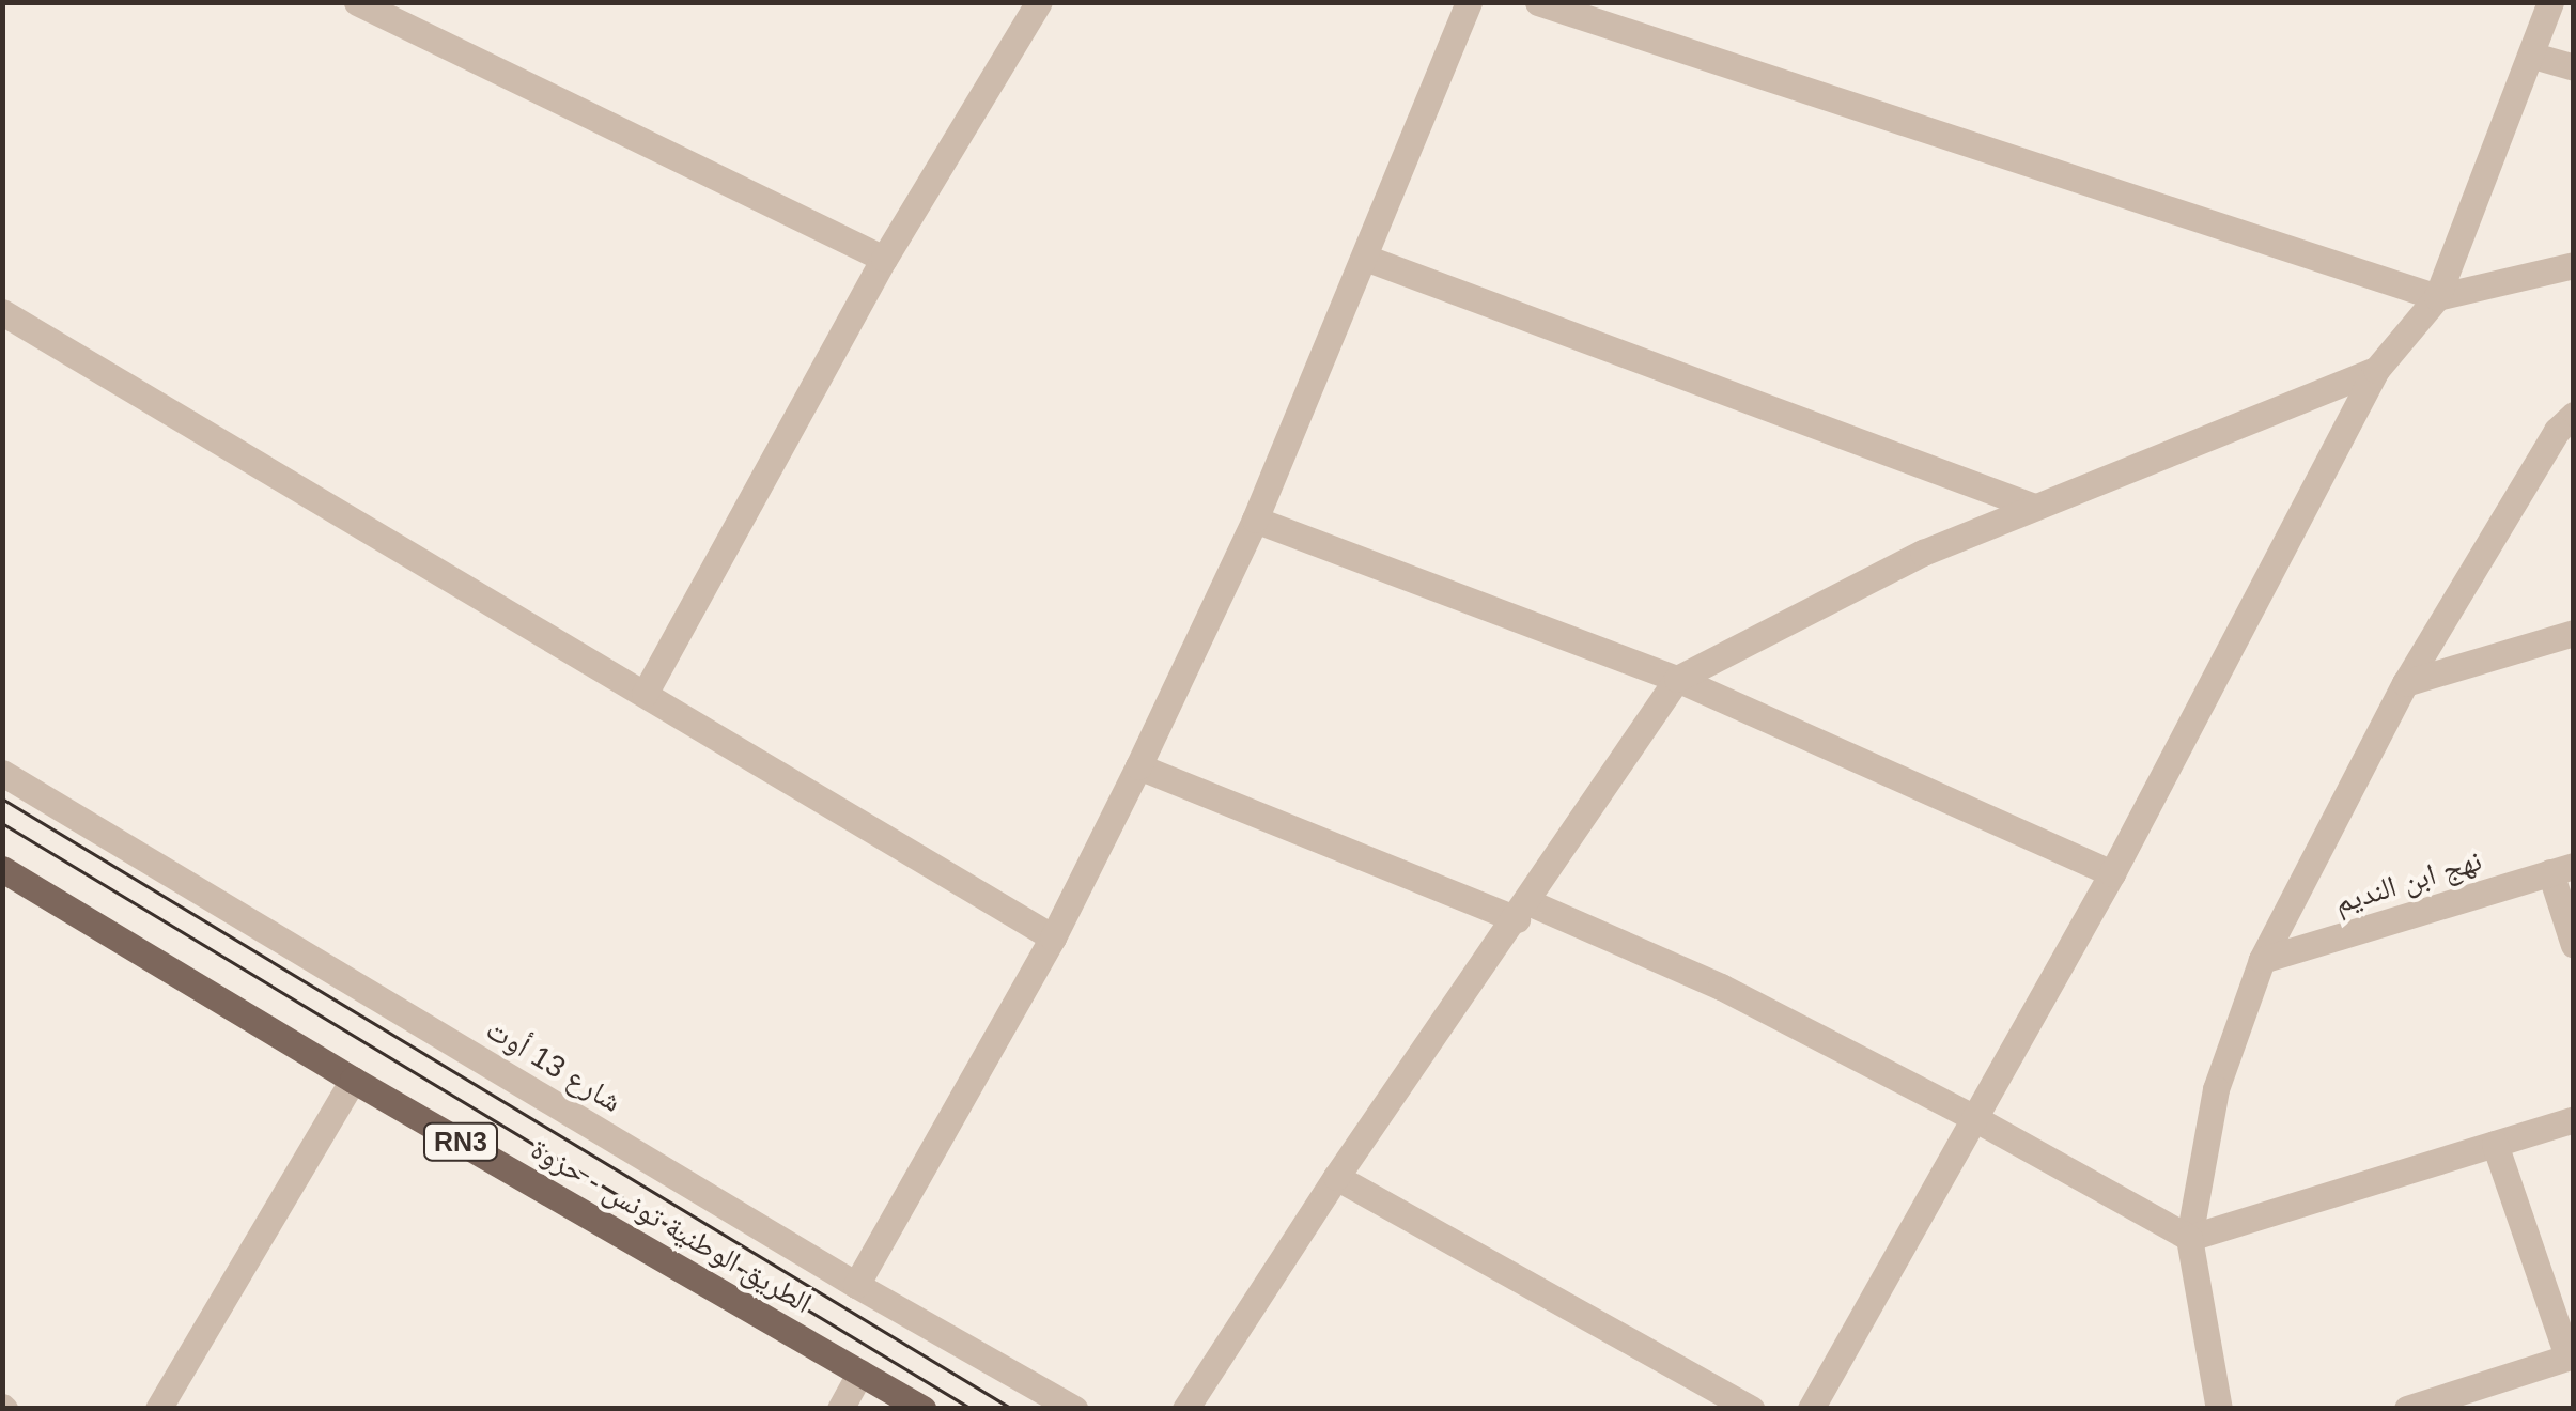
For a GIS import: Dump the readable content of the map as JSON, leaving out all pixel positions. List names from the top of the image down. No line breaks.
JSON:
{"streets":{"main road":["RN3","الطريق الوطنية تونس - حزوة"],"street":["نهج ابن النديم","شارع 13 أوت"]}}
